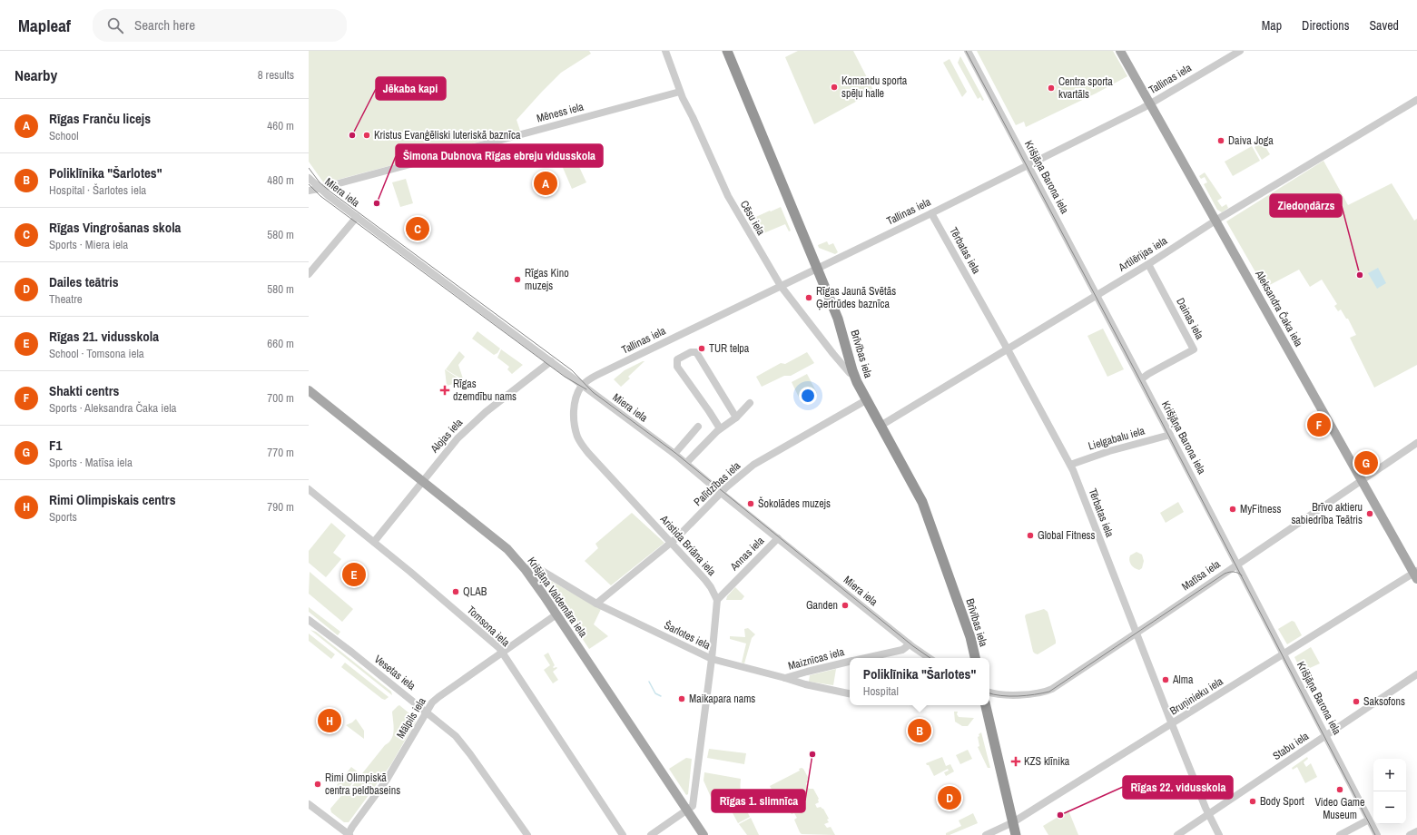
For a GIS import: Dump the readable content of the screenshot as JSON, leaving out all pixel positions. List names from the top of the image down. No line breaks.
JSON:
{"streets":{"highway":["Brīvības iela"],"main road":["Aleksandra Čaka iela","Krišjāņa Valdemāra iela"],"street":["Tallinas iela","Mēness iela","Krišjāņa Barona iela","Miera iela","Cēsu iela","Tērbatas iela","Artilērijas iela","Dainas iela","Alojas iela","Lielgabalu iela","Palīdzības iela","Aristida Briāna iela","Annas iela","Matīsa iela","Tomsona iela","Šarlotes iela","Maiznīcas iela","Vesetas iela","Bruņinieku iela","Mālpils iela","Stabu iela"]},"crossings":[["Tallinas iela","Krišjāņa Barona iela"],["Tallinas iela","Miera iela"],["Tallinas iela","Cēsu iela"],["Tallinas iela","Tērbatas iela"],["Tallinas iela","Aleksandra Čaka iela"],["Tallinas iela","Brīvības iela"],["Tallinas iela","Aristida Briāna iela"],["Mēness iela","Miera iela"],["Mēness iela","Cēsu iela"],["Krišjāņa Barona iela","Artilērijas iela"],["Krišjāņa Barona iela","Dainas iela"],["Krišjāņa Barona iela","Lielgabalu iela"],["Krišjāņa Barona iela","Matīsa iela"],["Krišjāņa Barona iela","Bruņinieku iela"],["Krišjāņa Barona iela","Stabu iela"],["Miera iela","Alojas iela"],["Miera iela","Palīdzības iela"],["Miera iela","Aristida Briāna iela"],["Miera iela","Annas iela"],["Miera iela","Maiznīcas iela"],["Cēsu iela","Brīvības iela"],["Tērbatas iela","Artilērijas iela"],["Tērbatas iela","Lielgabalu iela"],["Tērbatas iela","Matīsa iela"],["Tērbatas iela","Bruņinieku iela"],["Tērbatas iela","Stabu iela"],["Artilērijas iela","Aleksandra Čaka iela"],["Artilērijas iela","Dainas iela"],["Artilērijas iela","Brīvības iela"],["Aleksandra Čaka iela","Matīsa iela"],["Aleksandra Čaka iela","Bruņinieku iela"],["Brīvības iela","Palīdzības iela"],["Alojas iela","Krišjāņa Valdemāra iela"],["Alojas iela","Tomsona iela"],["Palīdzības iela","Aristida Briāna iela"],["Palīdzības iela","Šarlotes iela"],["Aristida Briāna iela","Annas iela"],["Krišjāņa Valdemāra iela","Šarlotes iela"],["Krišjāņa Valdemāra iela","Mālpils iela"],["Tomsona iela","Mālpils iela"],["Šarlotes iela","Maiznīcas iela"],["Vesetas iela","Mālpils iela"]],"places":{"other":["Komandu sporta spēļu halle","Centra sporta kvartāls","Jēkaba kapi","Kristus Evanģēliski luteriskā baznīca","Daiva Joga","Šimona Dubnova Rīgas ebreju vidusskola","Ziedoņdārzs","Rīgas Kino muzejs","Rīgas Jaunā Svētās Ģertrūdes baznīca","TUR telpa","Šokolādes muzejs","MyFitness","Brīvo aktieru sabiedrība Teātris","Global Fitness","QLAB","Ganden","Alma","Maikapara nams","Saksofons","Rīgas 1. slimnīca","Rimi Olimpiskā centra peldbaseins","Video Game Museum","Body Sport","Rīgas 22. vidusskola"],"health":["Rīgas dzemdību nams","KZS klīnika"]},"page":{"header":"Mapleaf","search":"Search here","nav":["Map","Directions","Saved"],"heading":["Nearby","8 results"],"list":[{"mark":"A","name":"Rīgas Franču licejs","note":"School","value":"460 m"},{"mark":"B","name":"Poliklīnika \"Šarlotes\"","note":"Hospital · Šarlotes iela","value":"480 m"},{"mark":"C","name":"Rīgas Vingrošanas skola","note":"Sports · Miera iela","value":"580 m"},{"mark":"D","name":"Dailes teātris","note":"Theatre","value":"580 m"},{"mark":"E","name":"Rīgas 21. vidusskola","note":"School · Tomsona iela","value":"660 m"},{"mark":"F","name":"Shakti centrs","note":"Sports · Aleksandra Čaka iela","value":"700 m"},{"mark":"G","name":"F1","note":"Sports · Matīsa iela","value":"770 m"},{"mark":"H","name":"Rimi Olimpiskais centrs","note":"Sports","value":"790 m"}],"pins":["A","C","F","G","E","H","B","D"],"popup":["Poliklīnika \"Šarlotes\"","Hospital"],"map_buttons":["+","−"]}}
